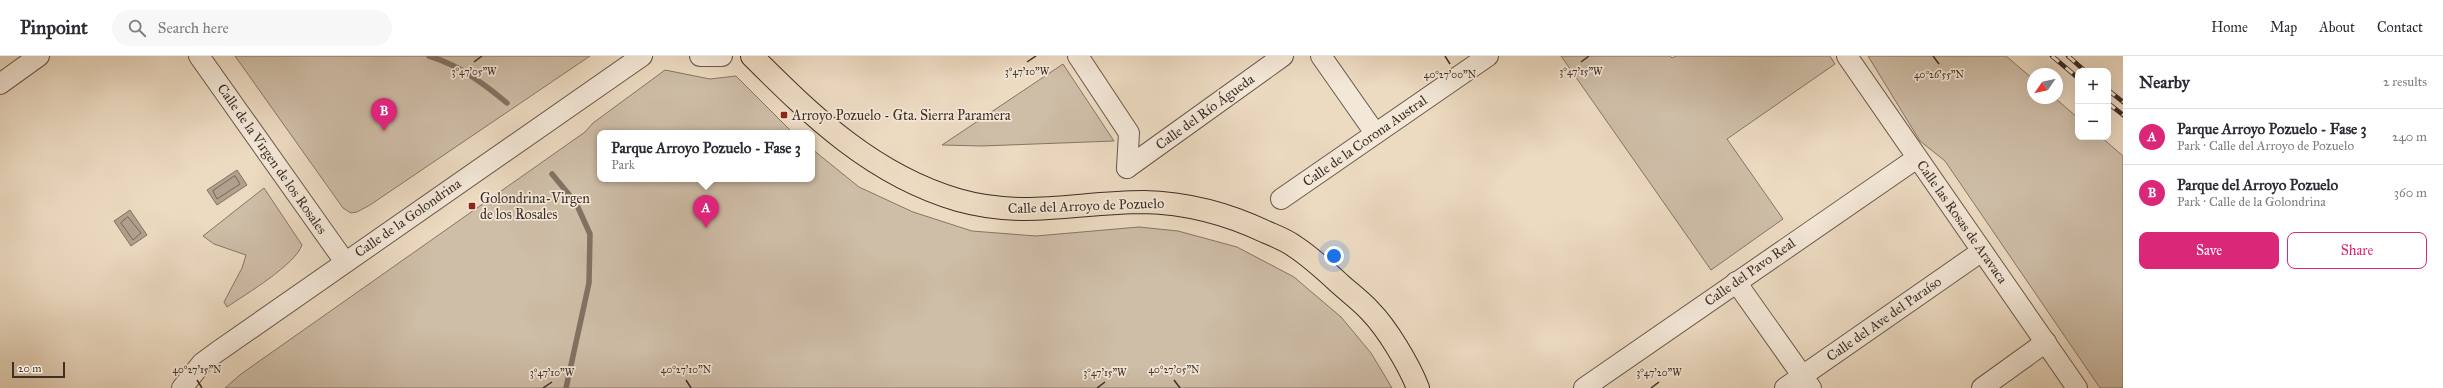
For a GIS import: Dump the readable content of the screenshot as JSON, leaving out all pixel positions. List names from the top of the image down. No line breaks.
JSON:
{"streets":{"main road":["Calle del Arroyo de Pozuelo"],"street":["Calle del Río Águeda","Calle de la Corona Austral","Calle de la Virgen de los Rosales","Calle de la Golondrina","Calle las Rosas de Aravaca","Calle del Pavo Real","Calle del Ave del Paraíso"]},"crossings":[["Calle de la Virgen de los Rosales","Calle de la Golondrina"],["Calle las Rosas de Aravaca","Calle del Pavo Real"],["Calle las Rosas de Aravaca","Calle del Ave del Paraíso"]],"places":{"transit":["Arroyo Pozuelo - Gta. Sierra Paramera","Golondrina-Virgen de los Rosales"]},"scale_bar":"20 m","north":"bottom left","page":{"header":"Pinpoint","search":"Search here","nav":["Home","Map","About","Contact"],"heading":["Nearby","2 results"],"map_buttons":["+","−"],"pins":["B","A"],"list":[{"mark":"A","name":"Parque Arroyo Pozuelo - Fase 3","note":"Park · Calle del Arroyo de Pozuelo","value":"240 m"},{"mark":"B","name":"Parque del Arroyo Pozuelo","note":"Park · Calle de la Golondrina","value":"360 m"}],"popup":["Parque Arroyo Pozuelo - Fase 3","Park"],"buttons":["Save","Share"],"scale":"20 m"},"coordinates":["3°47'05\"W","3°47'10\"W","3°47'15\"W","40°27'00\"N","40°26'55\"N","40°27'15\"N","40°27'10\"N","40°27'05\"N","3°47'20\"W"]}
